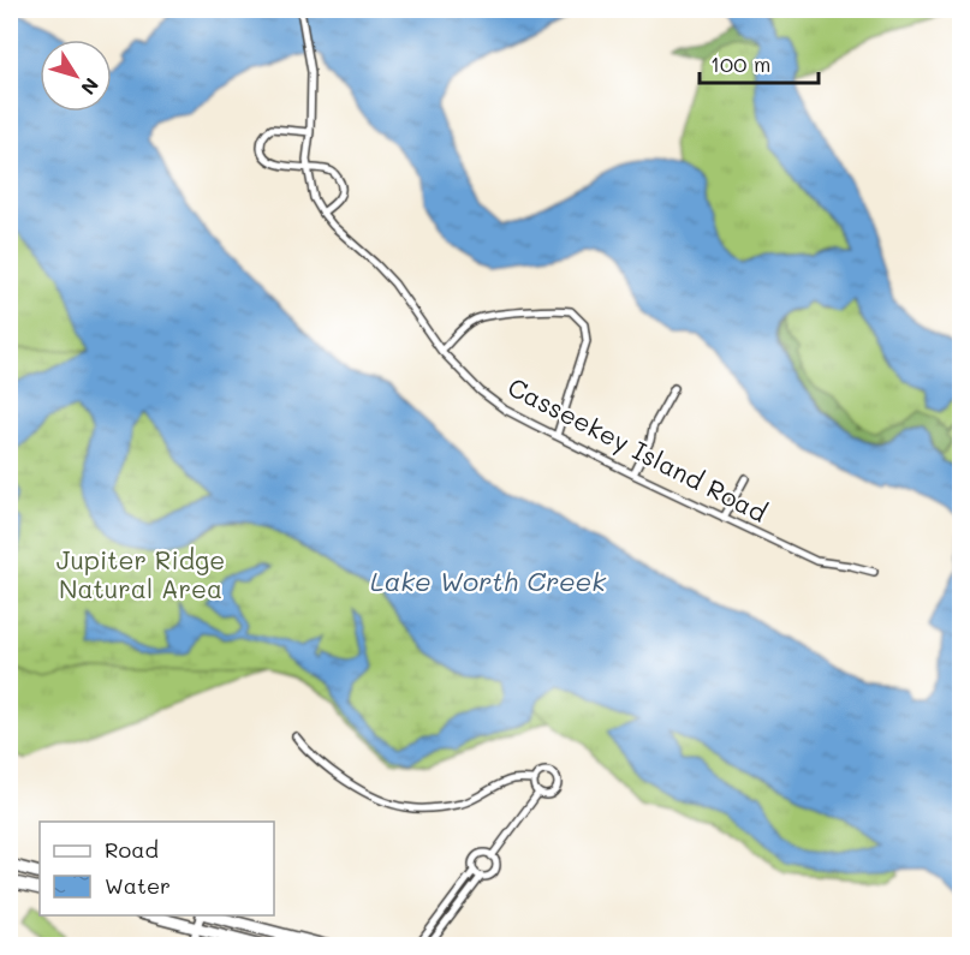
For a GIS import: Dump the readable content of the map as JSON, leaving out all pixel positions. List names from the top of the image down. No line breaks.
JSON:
{"streets":{"street":["Casseekey Island Road"]},"water":["Lake Worth Creek"],"parks":["Jupiter Ridge Natural Area"],"legend":["Road","Water"],"scale_bar":"100 m","north":"bottom right"}
